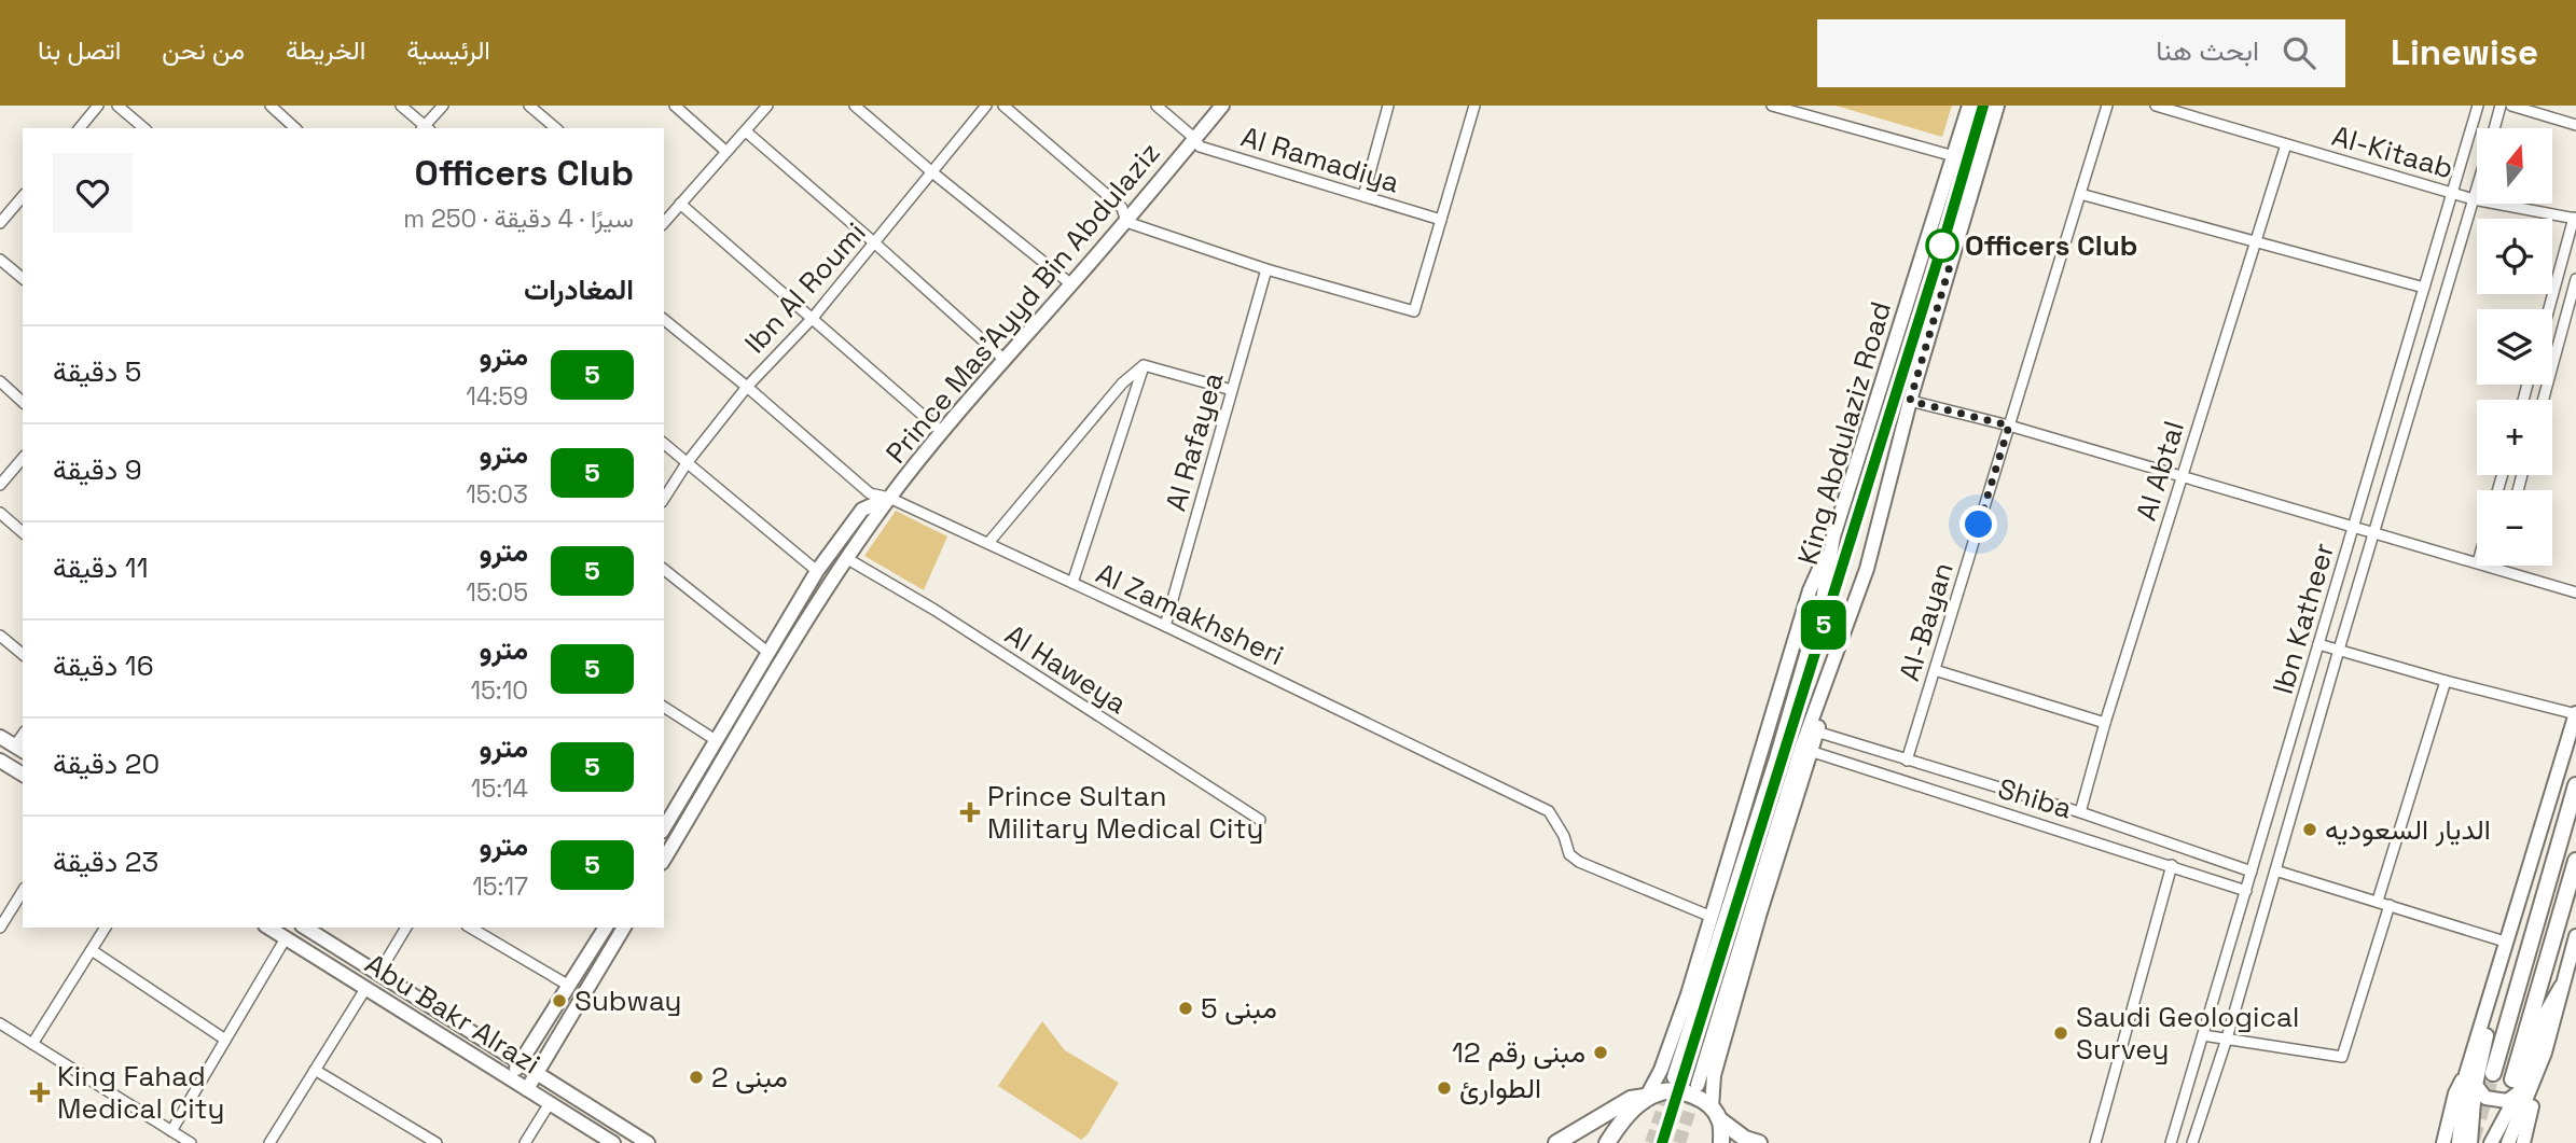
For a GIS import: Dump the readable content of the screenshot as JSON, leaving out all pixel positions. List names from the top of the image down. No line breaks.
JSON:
{"streets":{"main road":["Prince Mas'Ayyd Bin Abdulaziz","King Abdulaziz Road","Abu Bakr Alrazi"],"street":["Al-Kitaab","Al Ramadiya","Ibn Al Roumi","Al Rafayea","Al Abtal","Al Zamakhsheri","Ibn Katheer","Al-Bayan","Al Haweya","Shiba"]},"crossings":[["Al-Kitaab","Al Abtal"],["Al-Kitaab","Ibn Katheer"],["Al Ramadiya","Prince Mas'Ayyd Bin Abdulaziz"],["Ibn Al Roumi","Al Zamakhsheri"],["Prince Mas'Ayyd Bin Abdulaziz","Al Zamakhsheri"],["Prince Mas'Ayyd Bin Abdulaziz","Al Haweya"],["Al Rafayea","Al Zamakhsheri"],["Al Abtal","Shiba"],["Ibn Katheer","Shiba"],["Al-Bayan","Shiba"]],"places":{"other":["Officers Club","الديار السعوديه","Subway","مبنى 5","Saudi Geological Survey","مبنى رقم 12","مبنى 2","الطوارئ"],"health":["Prince Sultan Military Medical City","King Fahad Medical City"]},"lines":["metro line 5"],"north":"top","page":{"header":"Linewise","search":"ابحث هنا","nav":["الرئيسية","الخريطة","من نحن","اتصل بنا"],"on_map":"5","map_buttons":["+","−"],"heading":[["Officers Club","سيرًا · 4 دقيقة · 250 m"],"المغادرات"],"list":[{"mark":"5","name":"مترو","note":"14:59","value":"5 دقيقة"},{"mark":"5","name":"مترو","note":"15:03","value":"9 دقيقة"},{"mark":"5","name":"مترو","note":"15:05","value":"11 دقيقة"},{"mark":"5","name":"مترو","note":"15:10","value":"16 دقيقة"},{"mark":"5","name":"مترو","note":"15:14","value":"20 دقيقة"},{"mark":"5","name":"مترو","note":"15:17","value":"23 دقيقة"}]}}
